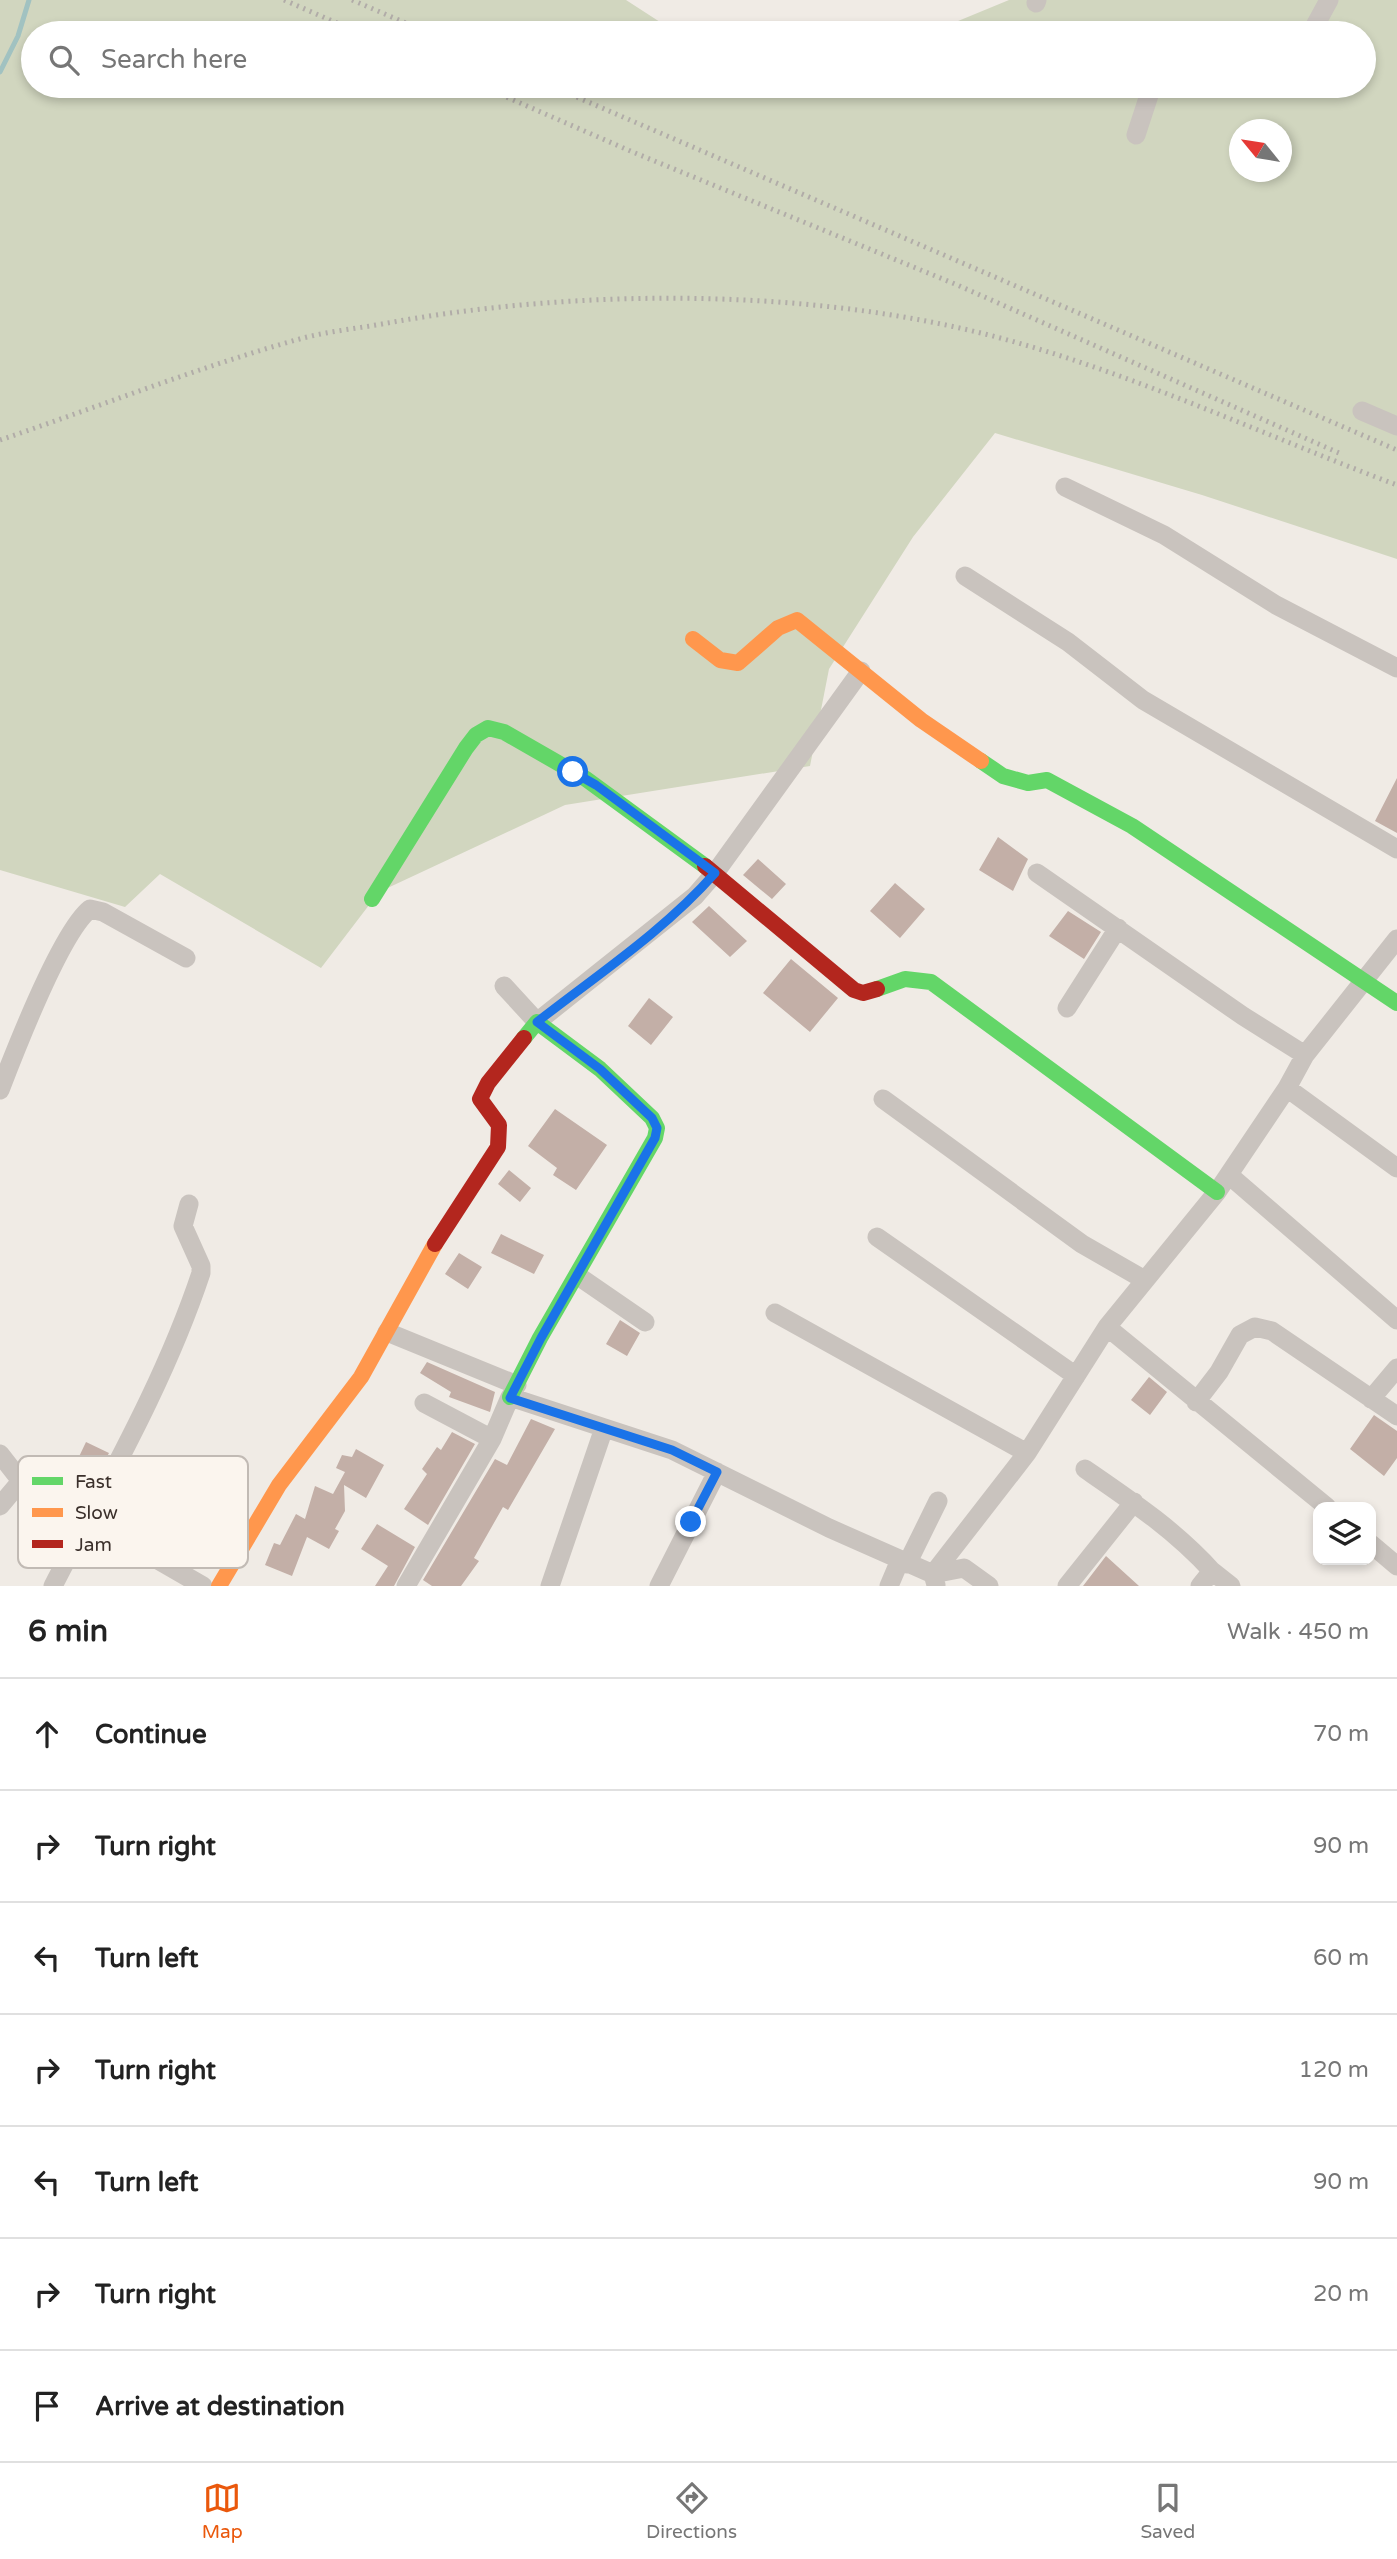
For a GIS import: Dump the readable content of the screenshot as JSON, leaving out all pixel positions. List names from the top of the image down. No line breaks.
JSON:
{"legend":["Fast","Slow","Jam"],"north":"top left","page":{"search":"Search here","heading":["6 min","Walk · 450 m"],"list":[["Continue","70 m"],["Turn right","90 m"],["Turn left","60 m"],["Turn right","120 m"],["Turn left","90 m"],["Turn right","20 m"],"Arrive at destination"],"nav":["Map","Directions","Saved"]}}
